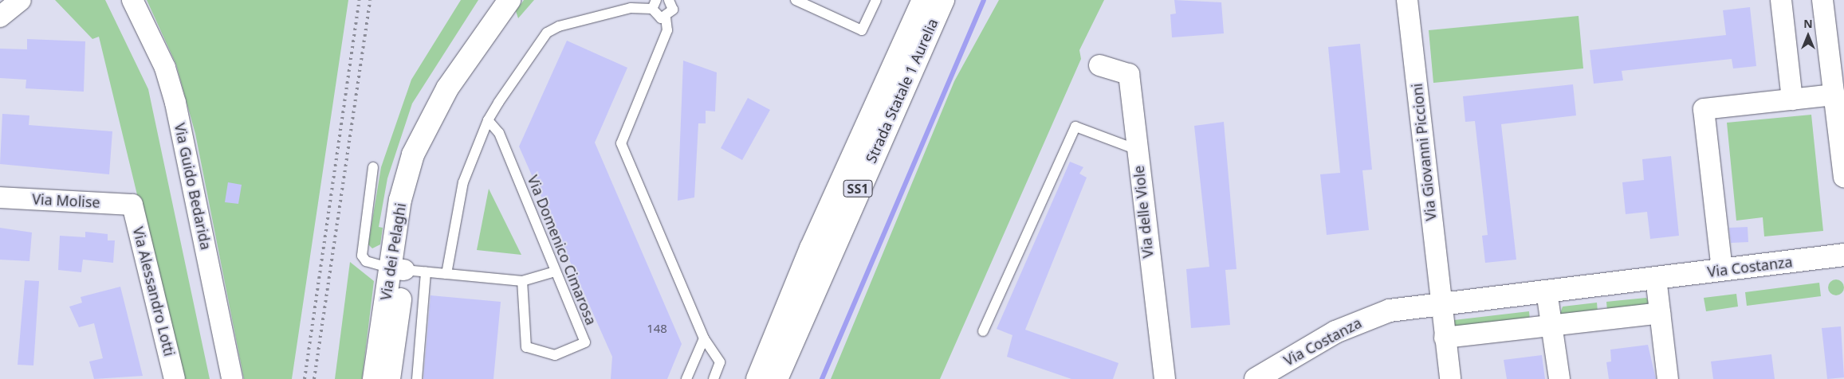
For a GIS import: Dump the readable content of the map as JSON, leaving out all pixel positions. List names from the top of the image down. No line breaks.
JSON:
{"streets":{"main road":["Strada Statale 1 Aurelia","SS1","Via dei Pelaghi","Via Costanza"],"street":["Via Giovanni Piccioni","Via Guido Bedarida","Via Molise","Via delle Viole","Via Alessandro Lotti"],"lane":["Via Domenico Cimarosa"]},"crossings":[["Via Giovanni Piccioni","Via Costanza"],["Via Molise","Via Alessandro Lotti"]],"house_numbers":["148"],"north":"top"}
